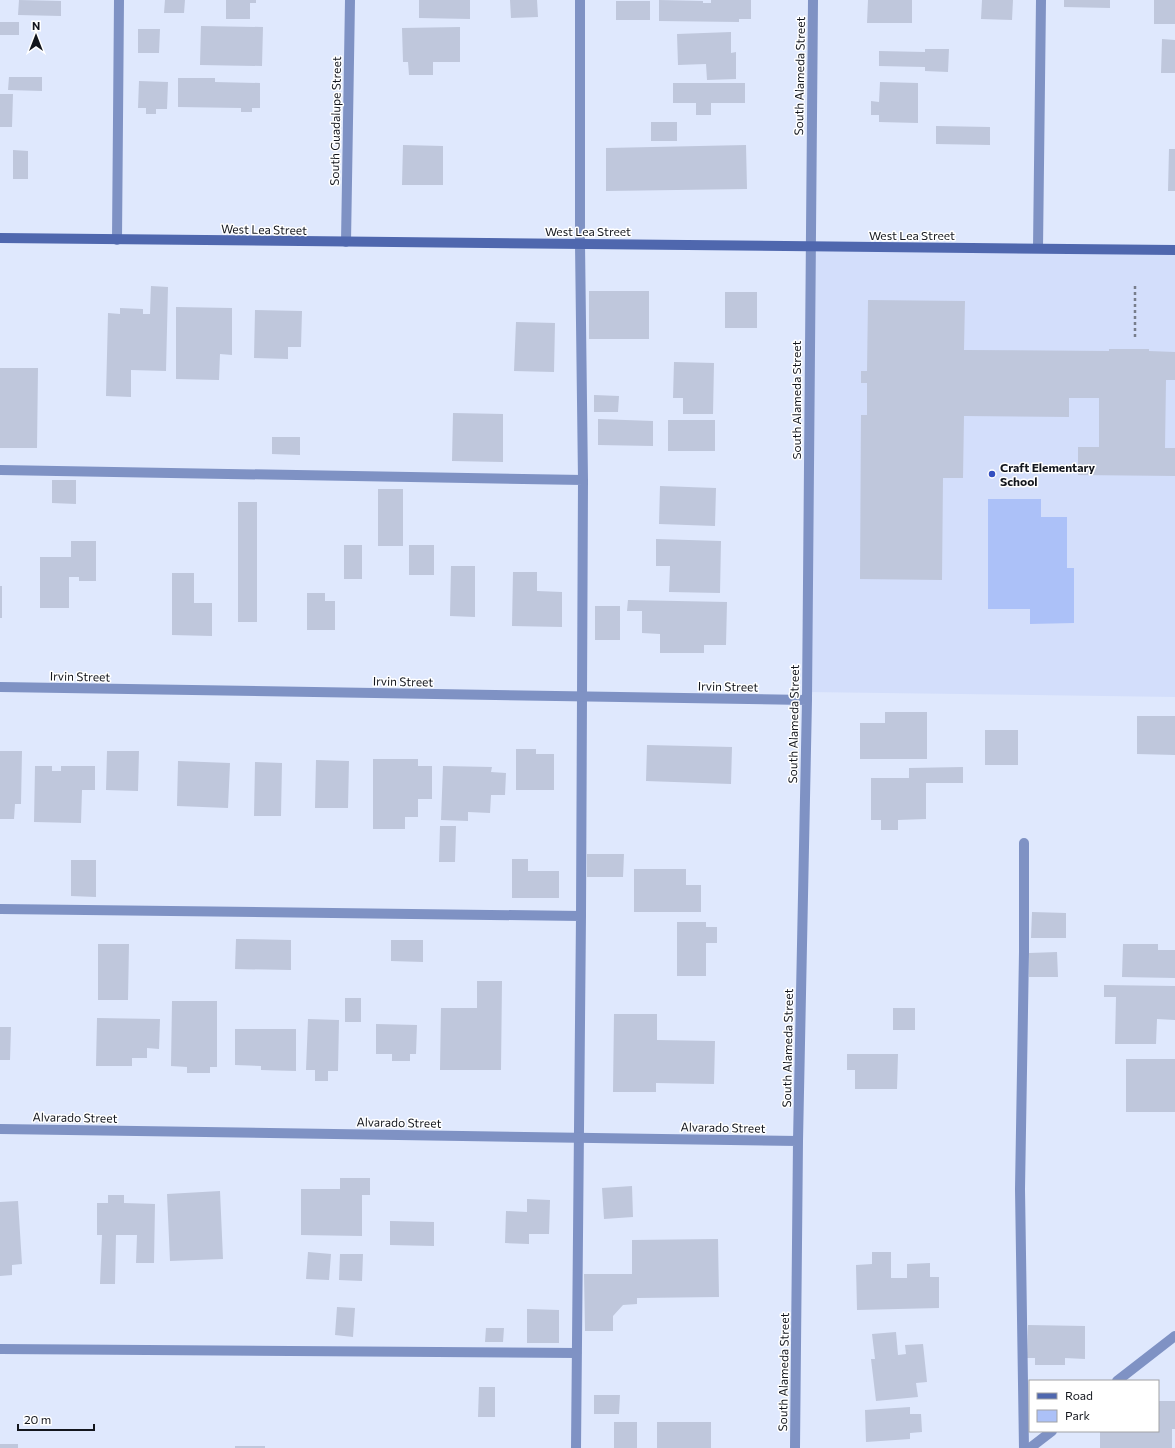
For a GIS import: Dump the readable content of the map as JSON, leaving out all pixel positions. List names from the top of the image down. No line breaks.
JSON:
{"streets":{"main road":["West Lea Street"],"street":["South Alameda Street","South Guadalupe Street","Irvin Street","Alvarado Street"]},"crossings":[["South Alameda Street","West Lea Street"],["South Alameda Street","Irvin Street"],["South Alameda Street","Alvarado Street"],["South Guadalupe Street","West Lea Street"]],"places":["Craft Elementary School"],"legend":["Road","Park"],"scale_bar":"20 m","north":"top"}
